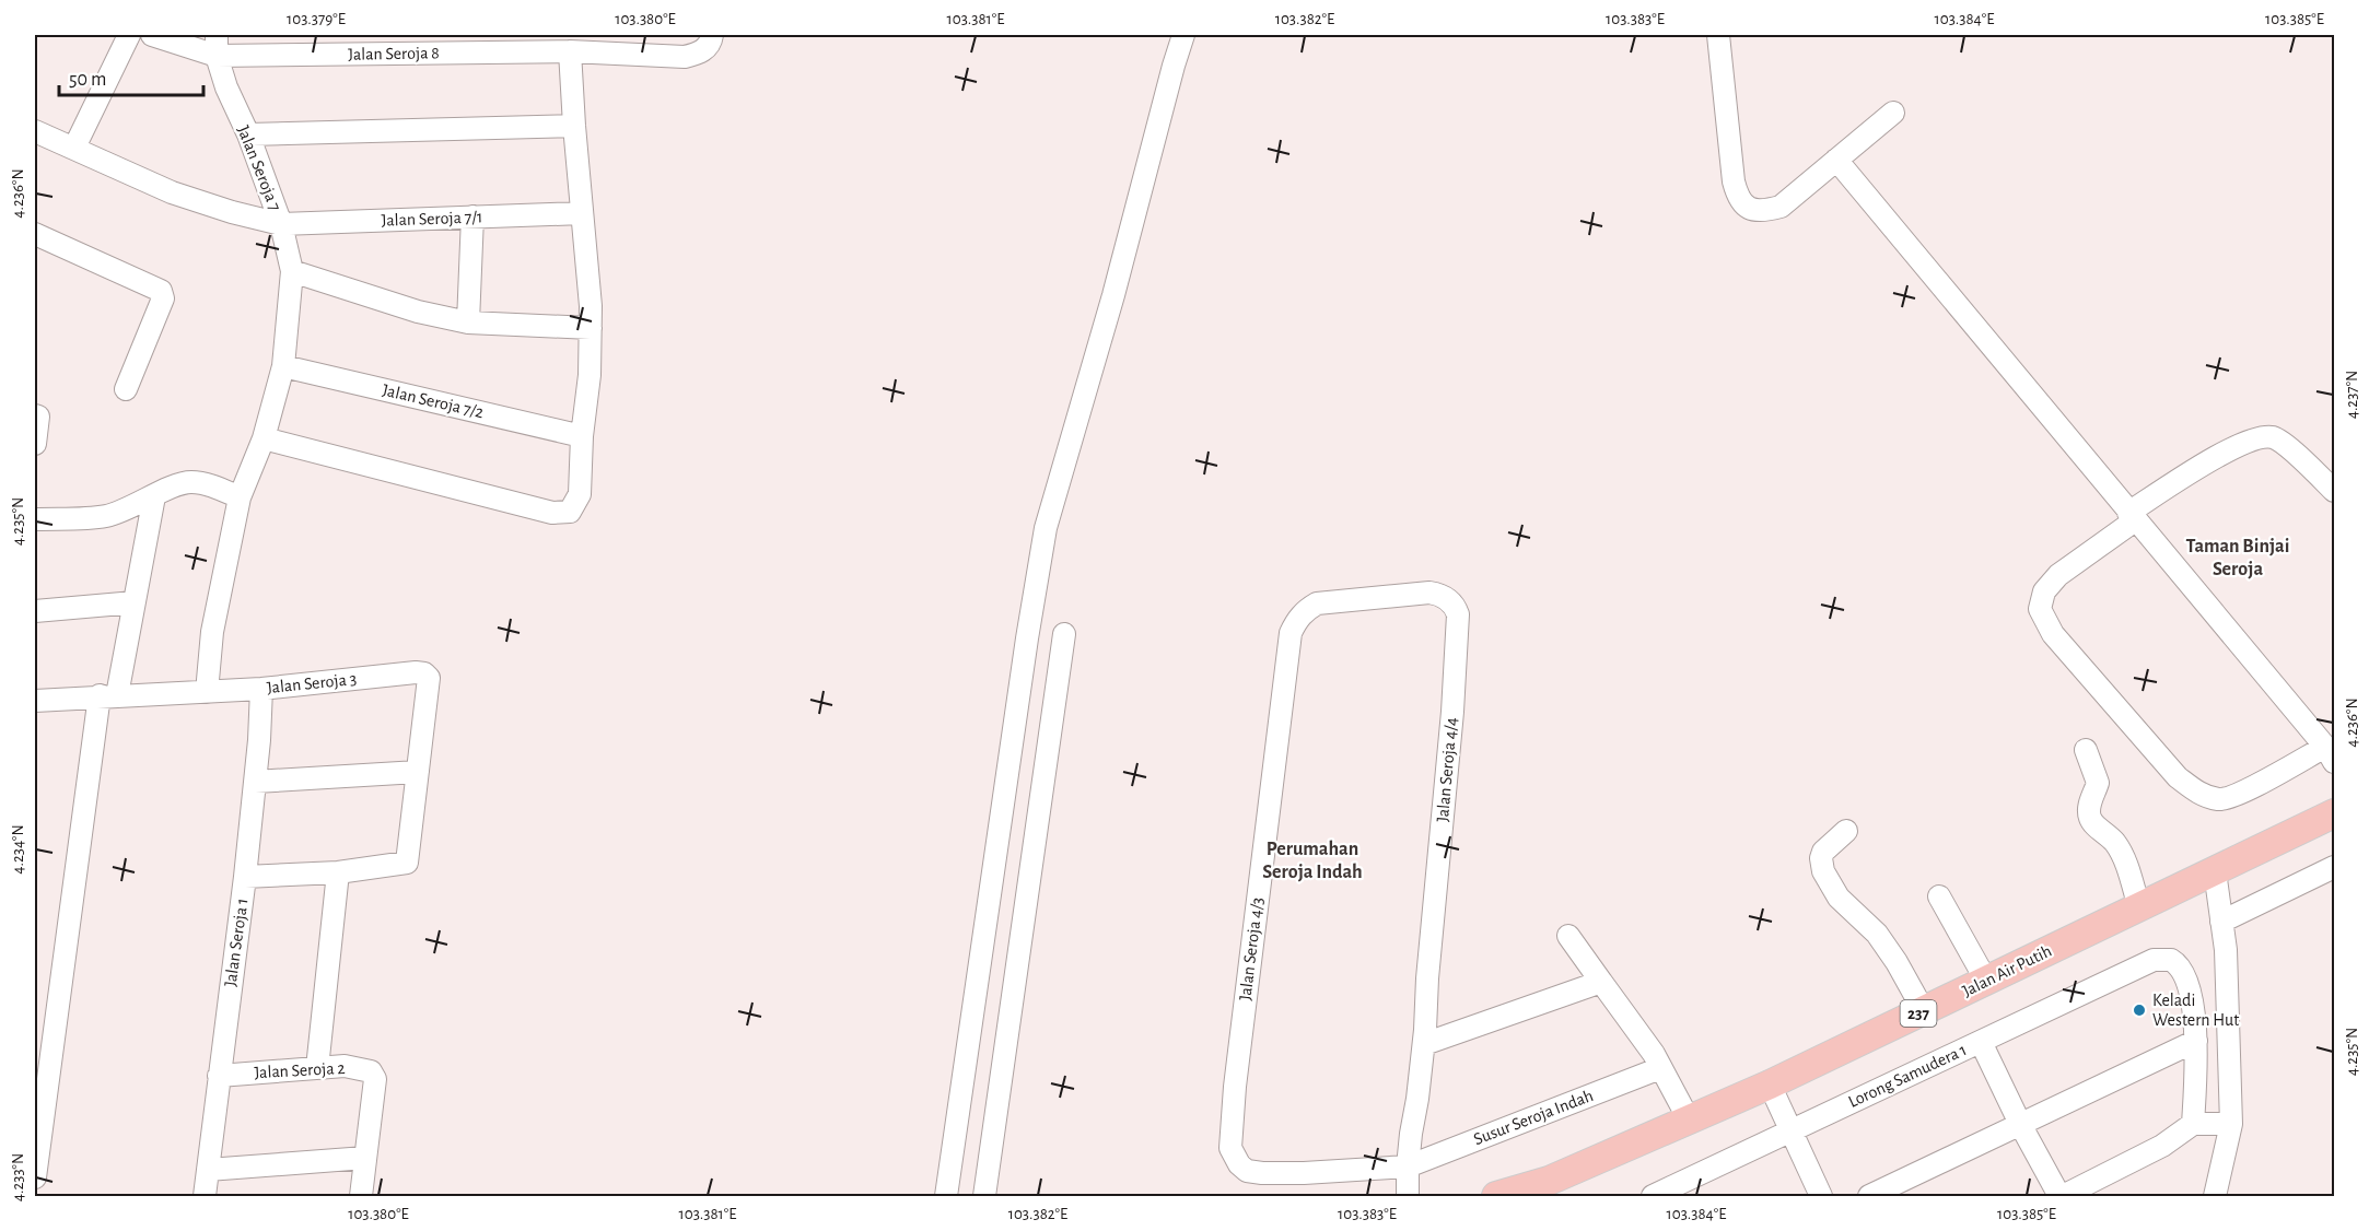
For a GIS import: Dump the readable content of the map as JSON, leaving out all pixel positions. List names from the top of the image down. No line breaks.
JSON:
{"streets":{"main road":["Jalan Air Putih","237"],"street":["Jalan Seroja 8","Jalan Seroja 7","Jalan Seroja 7/1","Jalan Seroja 7/2","Jalan Seroja 3","Jalan Seroja 4/4","Jalan Seroja 1","Jalan Seroja 4/3","Jalan Seroja 2","Lorong Samudera 1","Susur Seroja Indah"]},"crossings":[["Jalan Seroja 8","Jalan Seroja 7"],["Jalan Seroja 7","Jalan Seroja 7/1"],["Jalan Seroja 7","Jalan Seroja 7/2"],["Jalan Seroja 7","Jalan Seroja 3"],["Jalan Seroja 3","Jalan Seroja 1"],["Jalan Seroja 4/4","Jalan Seroja 4/3"],["Jalan Seroja 4/4","Susur Seroja Indah"],["Jalan Seroja 1","Jalan Seroja 2"],["Jalan Seroja 4/3","Susur Seroja Indah"]],"districts":["Taman Binjai Seroja","Perumahan Seroja Indah"],"places":["Keladi Western Hut"],"scale_bar":"50 m","coordinates":["103.379°E","103.380°E","103.381°E","103.382°E","103.383°E","103.384°E","103.385°E","4.236°N","4.237°N","4.235°N","4.234°N","4.233°N"]}
